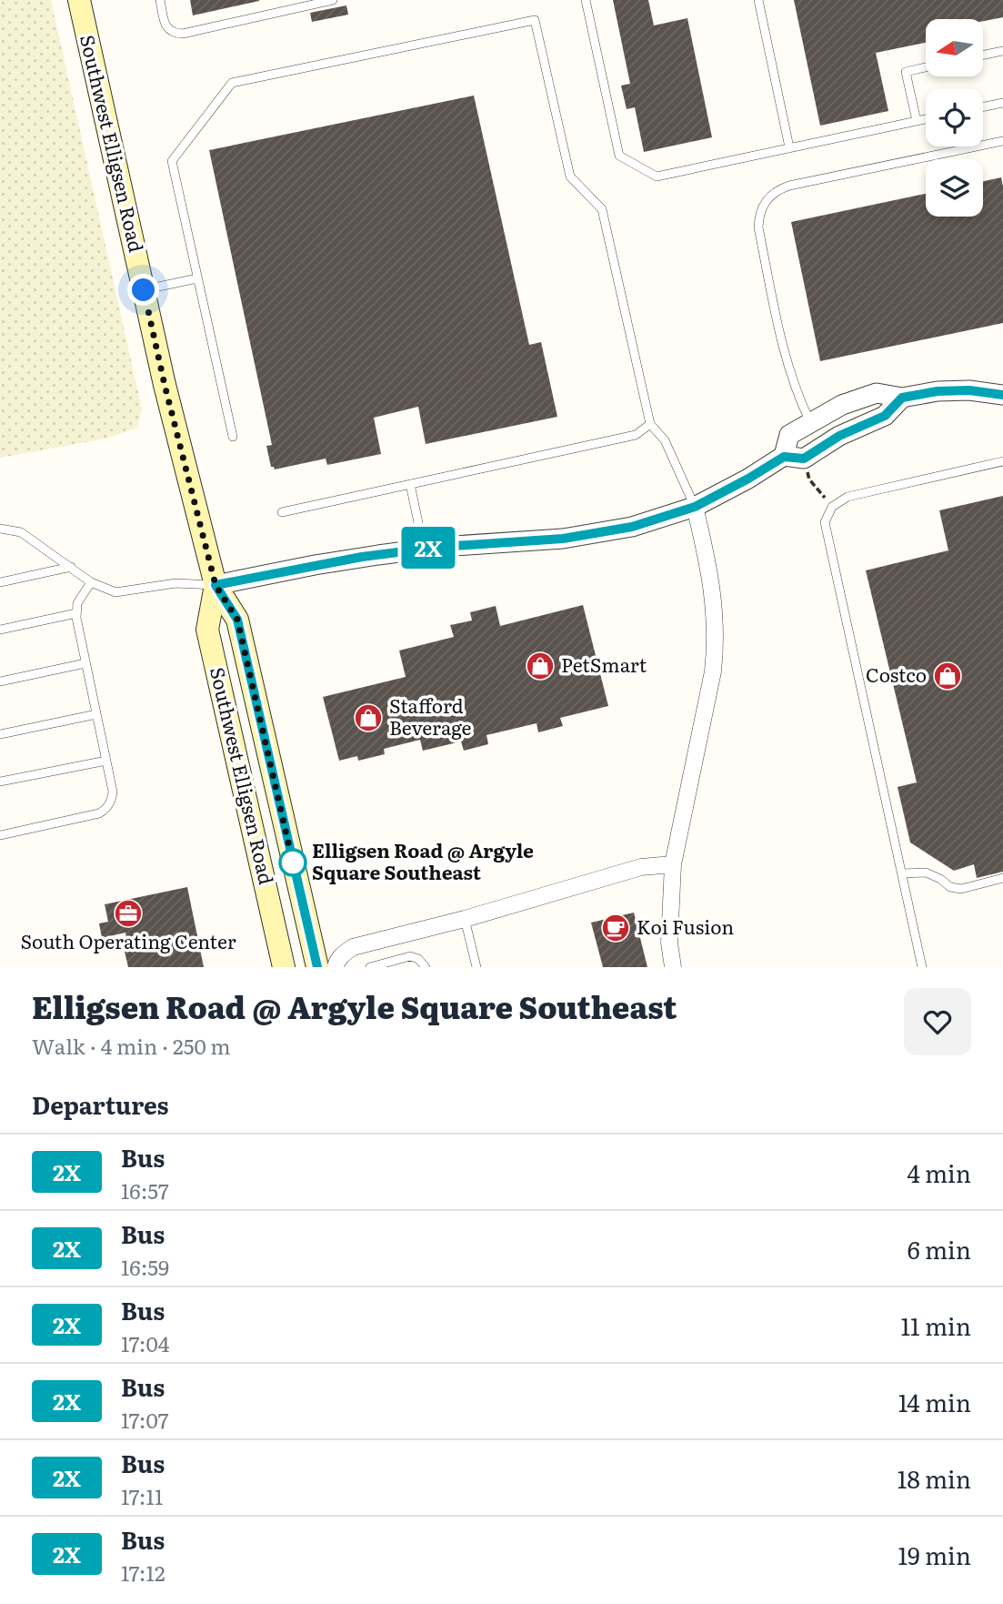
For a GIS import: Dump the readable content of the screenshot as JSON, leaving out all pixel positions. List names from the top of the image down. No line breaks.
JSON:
{"streets":{"main road":["Southwest Elligsen Road"]},"places":{"shop":["PetSmart","Costco","Stafford Beverage"],"other":["Elligsen Road @ Argyle Square Southeast"],"office":["South Operating Center"],"cafe":["Koi Fusion"]},"lines":["bus line 2X"],"north":"left","page":{"on_map":"2X","heading":[["Elligsen Road @ Argyle Square Southeast","Walk · 4 min · 250 m"],"Departures"],"list":[{"mark":"2X","name":"Bus","note":"16:57","value":"4 min"},{"mark":"2X","name":"Bus","note":"16:59","value":"6 min"},{"mark":"2X","name":"Bus","note":"17:04","value":"11 min"},{"mark":"2X","name":"Bus","note":"17:07","value":"14 min"},{"mark":"2X","name":"Bus","note":"17:11","value":"18 min"},{"mark":"2X","name":"Bus","note":"17:12","value":"19 min"}]}}
